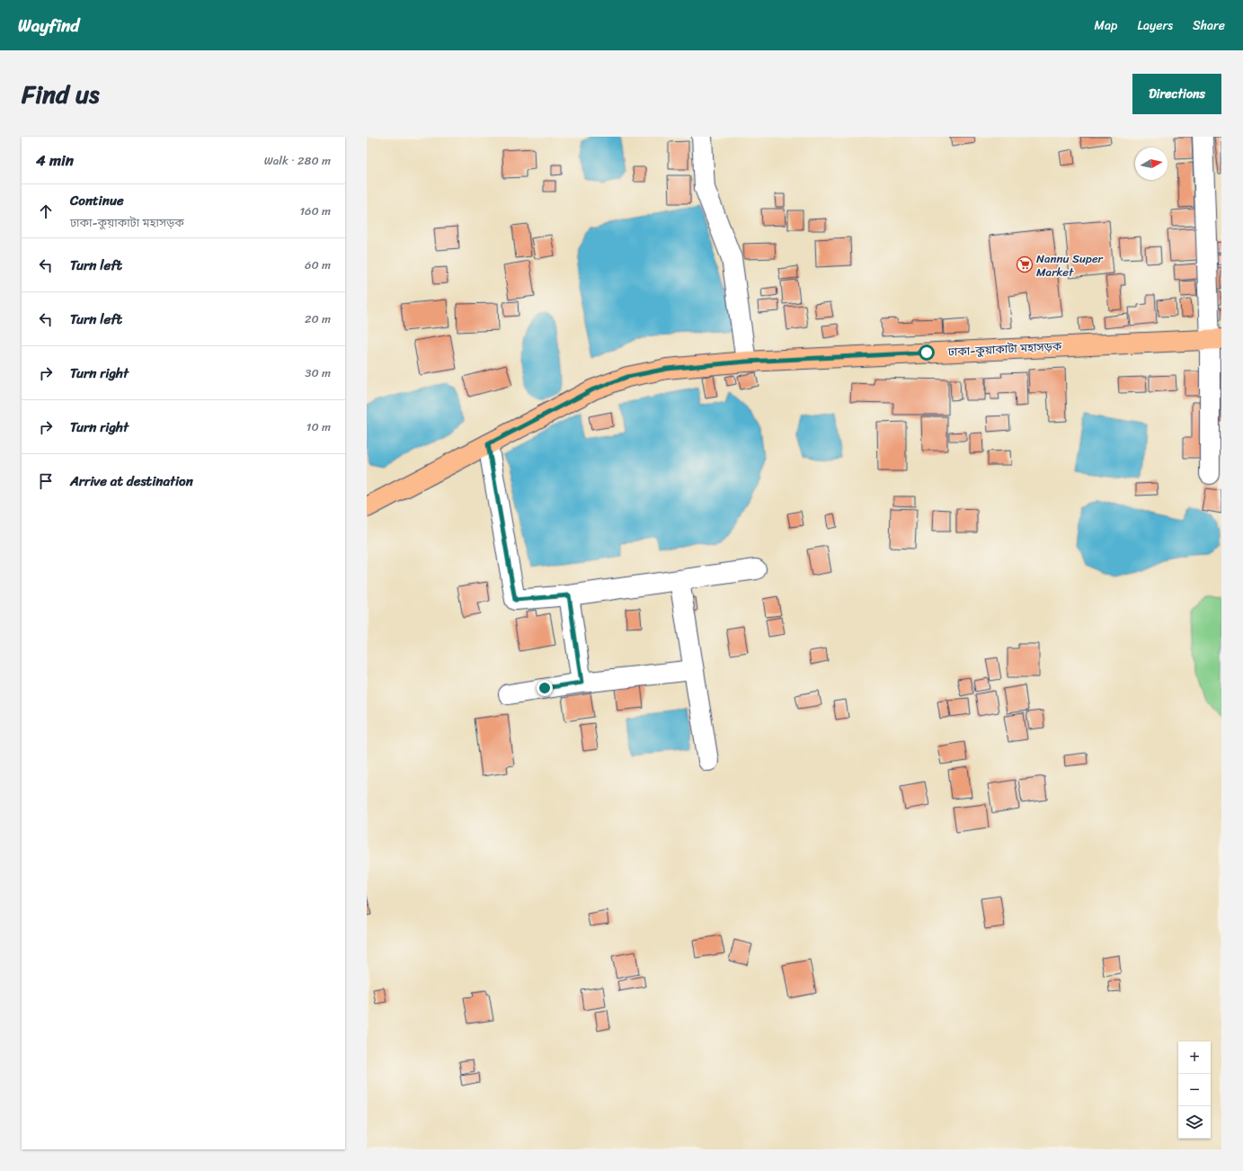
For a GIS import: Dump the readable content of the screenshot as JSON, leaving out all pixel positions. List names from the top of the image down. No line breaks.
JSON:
{"streets":{"main road":["ঢাকা-কুয়াকাটা মহাসড়ক"]},"places":{"supermarket":["Nannu Super Market"]},"north":"right","page":{"header":"Wayfind","nav":["Map","Layers","Share"],"title":"Find us","buttons":"Directions","heading":["4 min","Walk · 280 m"],"list":[["Continue","ঢাকা-কুয়াকাটা মহাসড়ক","160 m"],["Turn left","60 m"],["Turn left","20 m"],["Turn right","30 m"],["Turn right","10 m"],"Arrive at destination"],"map_buttons":["+","−"]}}
